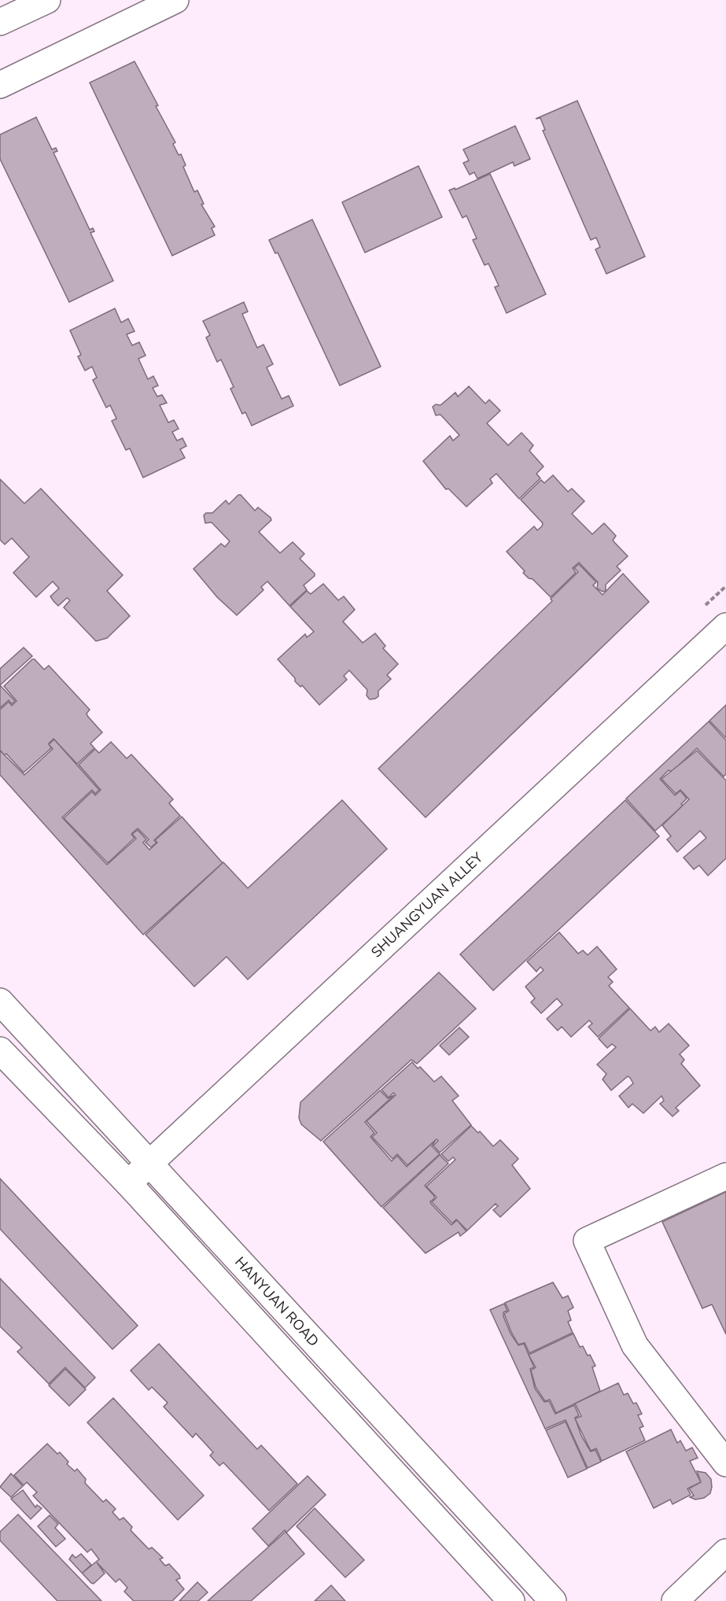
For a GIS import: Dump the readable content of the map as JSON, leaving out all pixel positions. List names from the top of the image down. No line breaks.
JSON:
{"streets":{"main road":["SHUANGYUAN ALLEY","HANYUAN ROAD"]},"crossings":[["SHUANGYUAN ALLEY","HANYUAN ROAD"]]}
